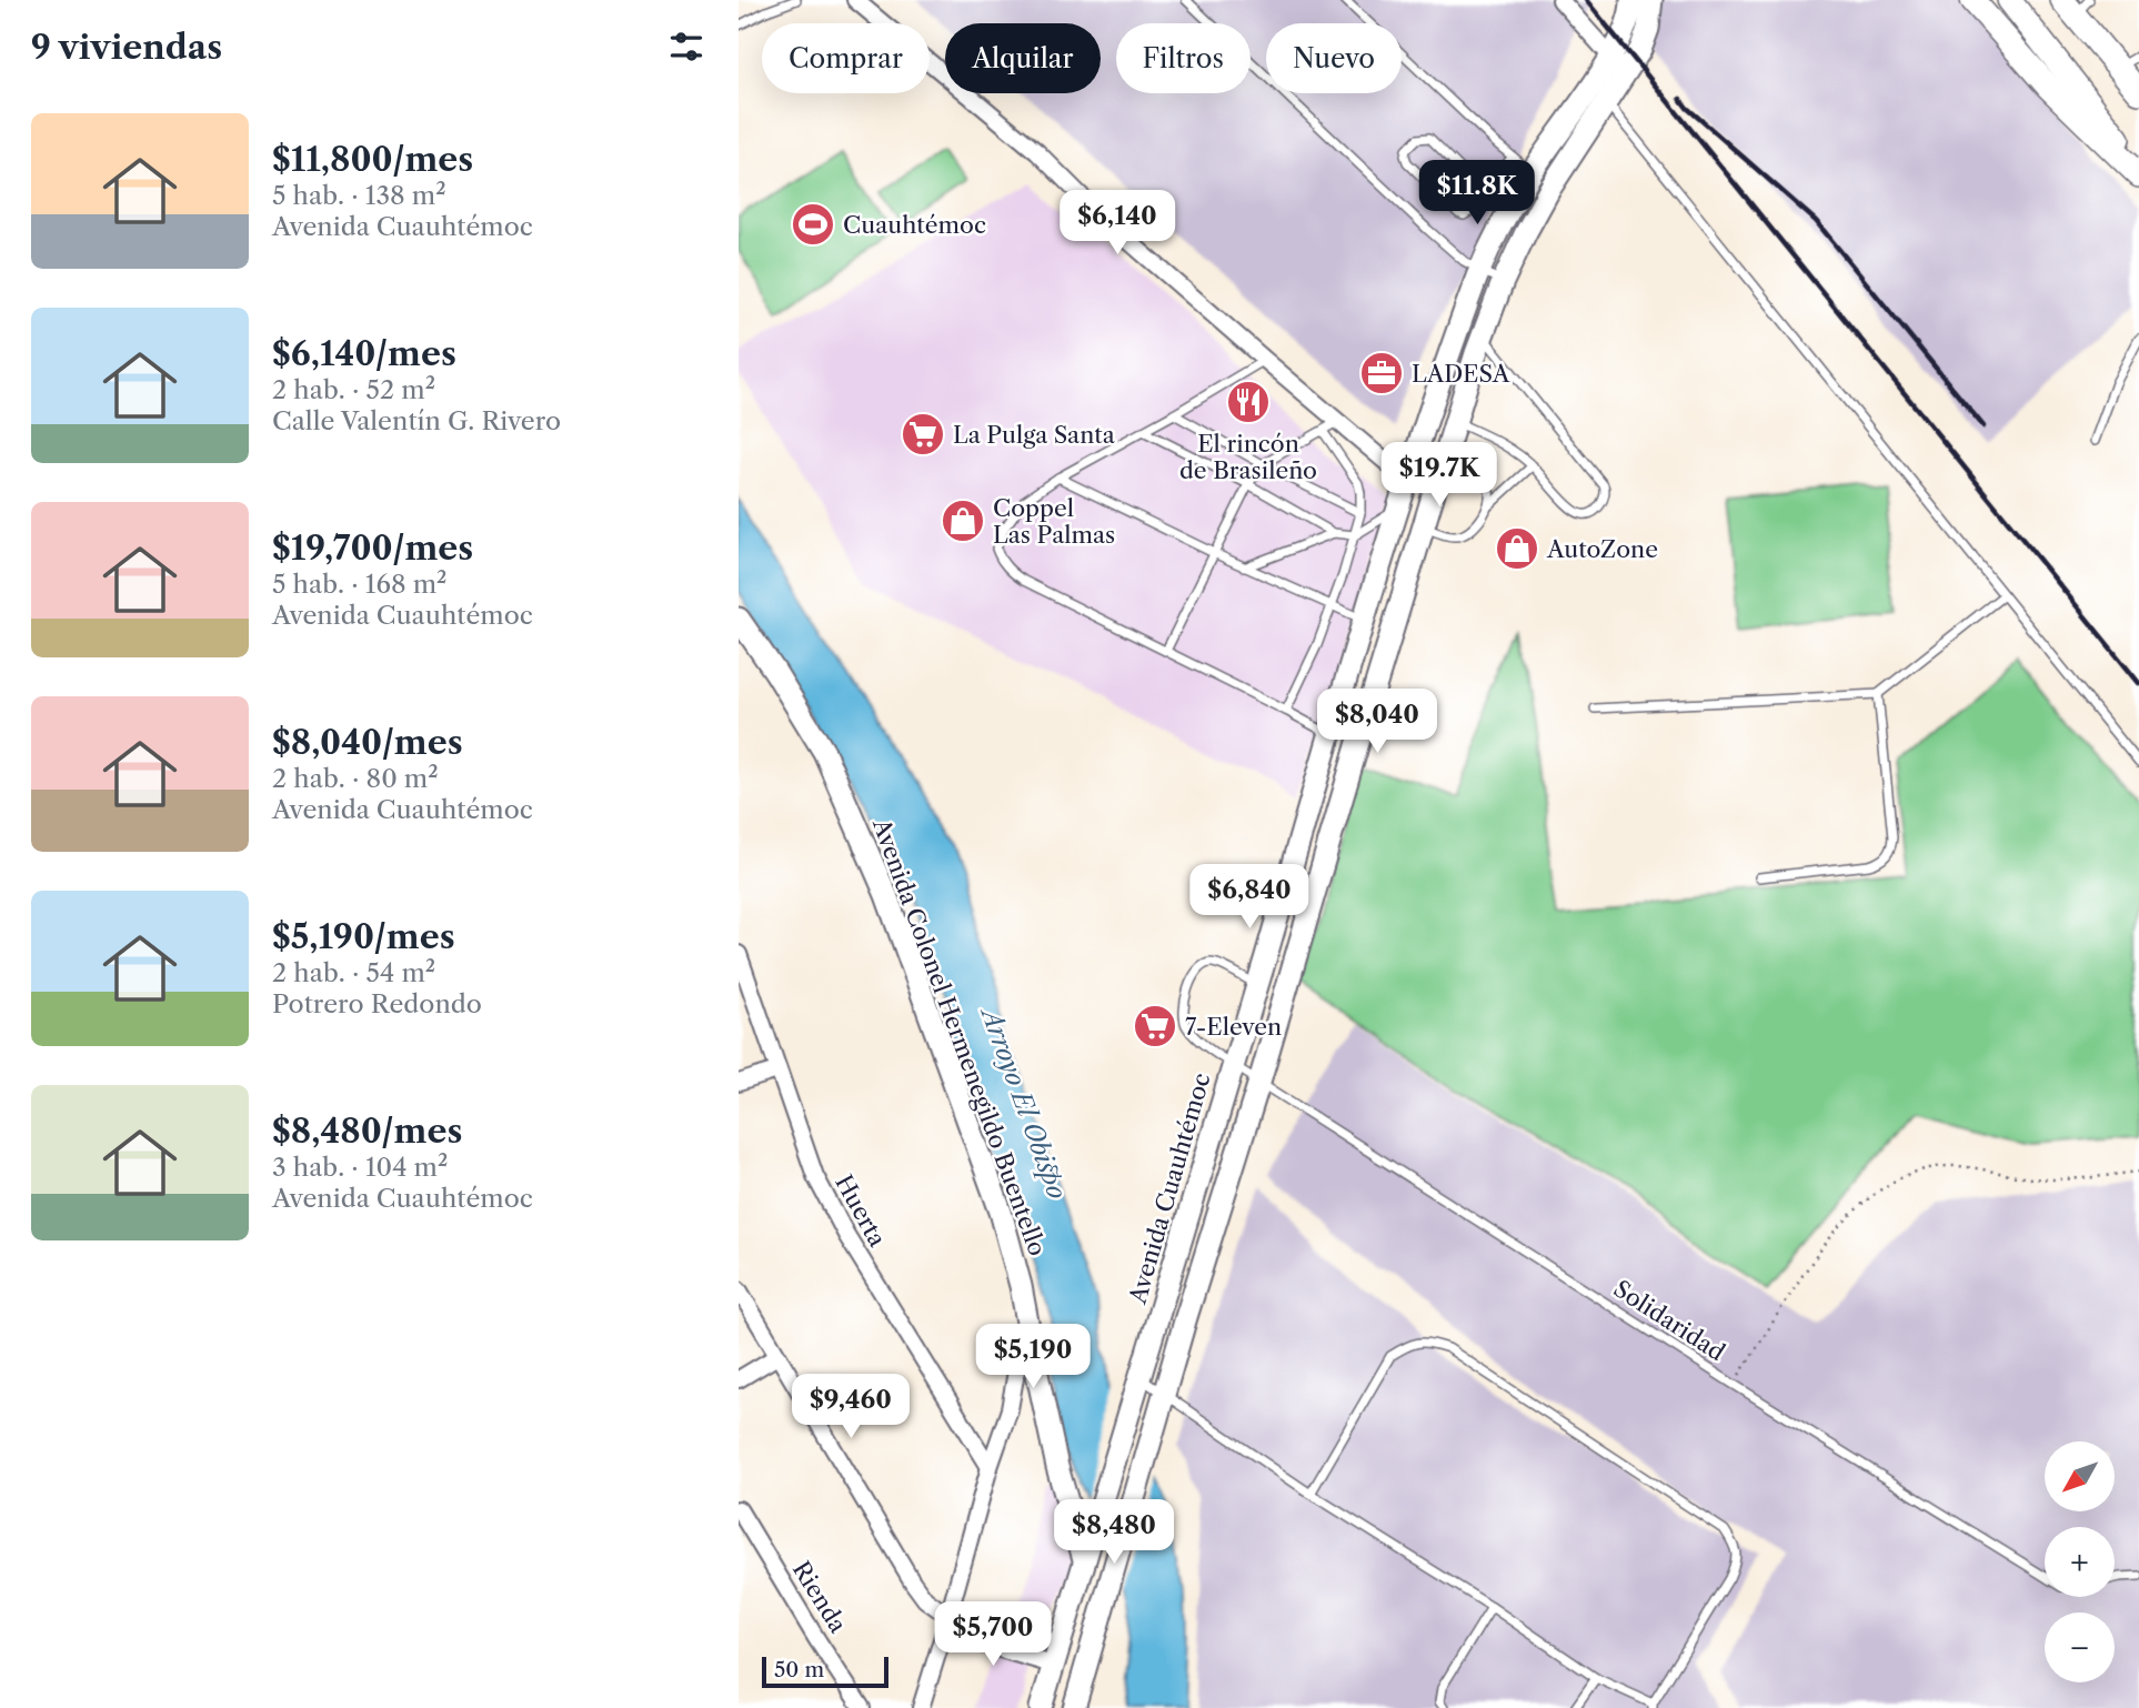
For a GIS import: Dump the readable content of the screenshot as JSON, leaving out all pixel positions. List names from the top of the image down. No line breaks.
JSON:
{"streets":{"main road":["Avenida Colonel Hermenegildo Buentello","Avenida Cuauhtémoc"],"street":["Huerta","Rienda"],"lane":["Solidaridad"]},"crossings":[["Avenida Colonel Hermenegildo Buentello","Avenida Cuauhtémoc"],["Avenida Cuauhtémoc","Solidaridad"]],"water":["Arroyo El Obispo"],"places":{"sports":["Cuauhtémoc"],"office":["LADESA"],"restaurant":["El rincón de Brasileño"],"supermarket":["La Pulga Santa","7-Eleven"],"shop":["Coppel Las Palmas","AutoZone"]},"scale_bar":"50 m","north":"bottom left","page":{"heading":"9 viviendas","chip":["Comprar","Alquilar","Filtros","Nuevo"],"list":[{"name":"$11,800/mes","note":"5 hab. · 138 m² · Avenida Cuauhtémoc"},{"name":"$6,140/mes","note":"2 hab. · 52 m² · Calle Valentín G. Rivero"},{"name":"$19,700/mes","note":"5 hab. · 168 m² · Avenida Cuauhtémoc"},{"name":"$8,040/mes","note":"2 hab. · 80 m² · Avenida Cuauhtémoc"},{"name":"$5,190/mes","note":"2 hab. · 54 m² · Potrero Redondo"},{"name":"$8,480/mes","note":"3 hab. · 104 m² · Avenida Cuauhtémoc"}],"price":["$11.8K","$6,140","$19.7K","$8,040","$6,840","$5,190","$9,460","$8,480","$5,700"],"map_buttons":["+","−"],"scale":"50 m"}}
